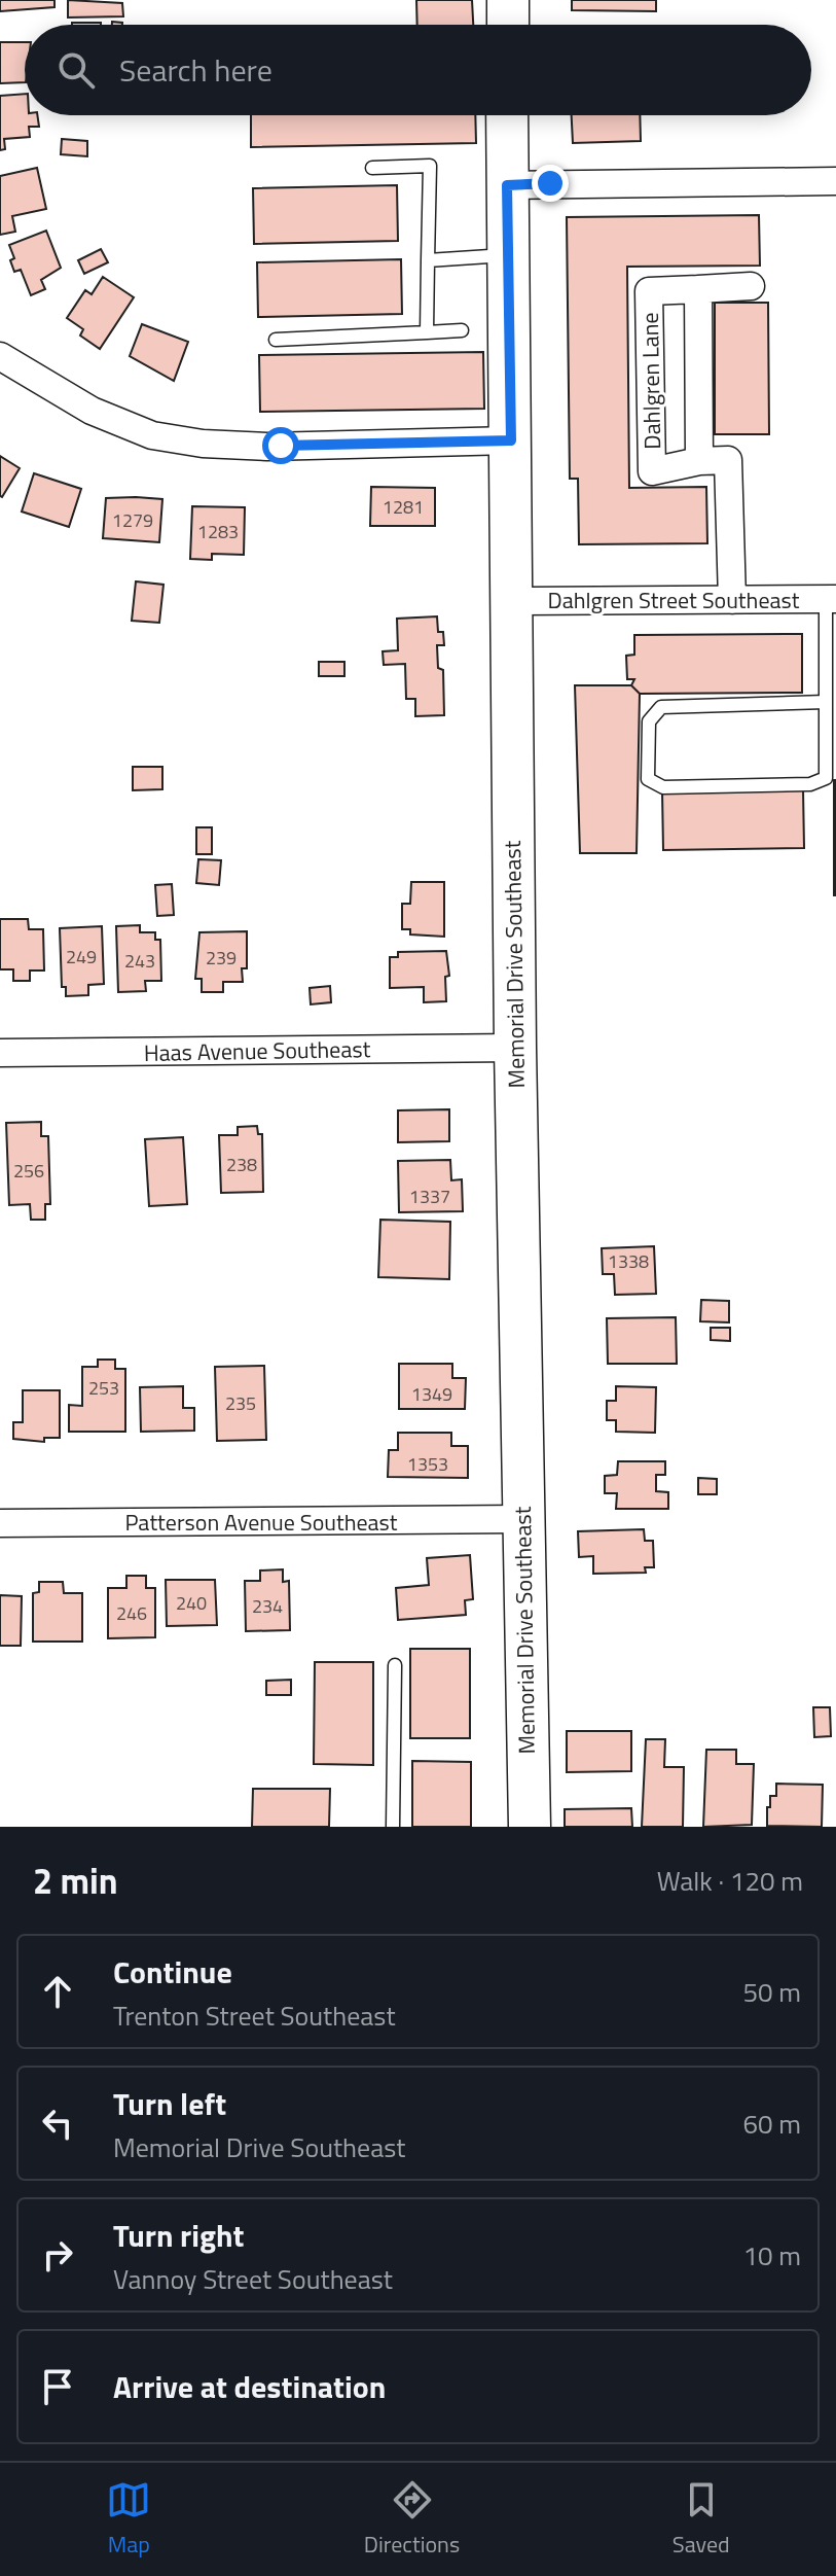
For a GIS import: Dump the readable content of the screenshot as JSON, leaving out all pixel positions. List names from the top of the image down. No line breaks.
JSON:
{"streets":{"main road":["Memorial Drive Southeast"],"street":["Dahlgren Lane","Dahlgren Street Southeast","Haas Avenue Southeast","Patterson Avenue Southeast"]},"crossings":[["Dahlgren Street Southeast","Memorial Drive Southeast"],["Memorial Drive Southeast","Haas Avenue Southeast"],["Memorial Drive Southeast","Patterson Avenue Southeast"]],"house_numbers":["1281","1279","1283","249","239","243","238","256","1337","1338","253","1349","235","1353","240","234","246"],"page":{"search":"Search here","heading":["2 min","Walk · 120 m"],"list":[["Continue","Trenton Street Southeast","50 m"],["Turn left","Memorial Drive Southeast","60 m"],["Turn right","Vannoy Street Southeast","10 m"],"Arrive at destination"],"nav":["Map","Directions","Saved"]}}
